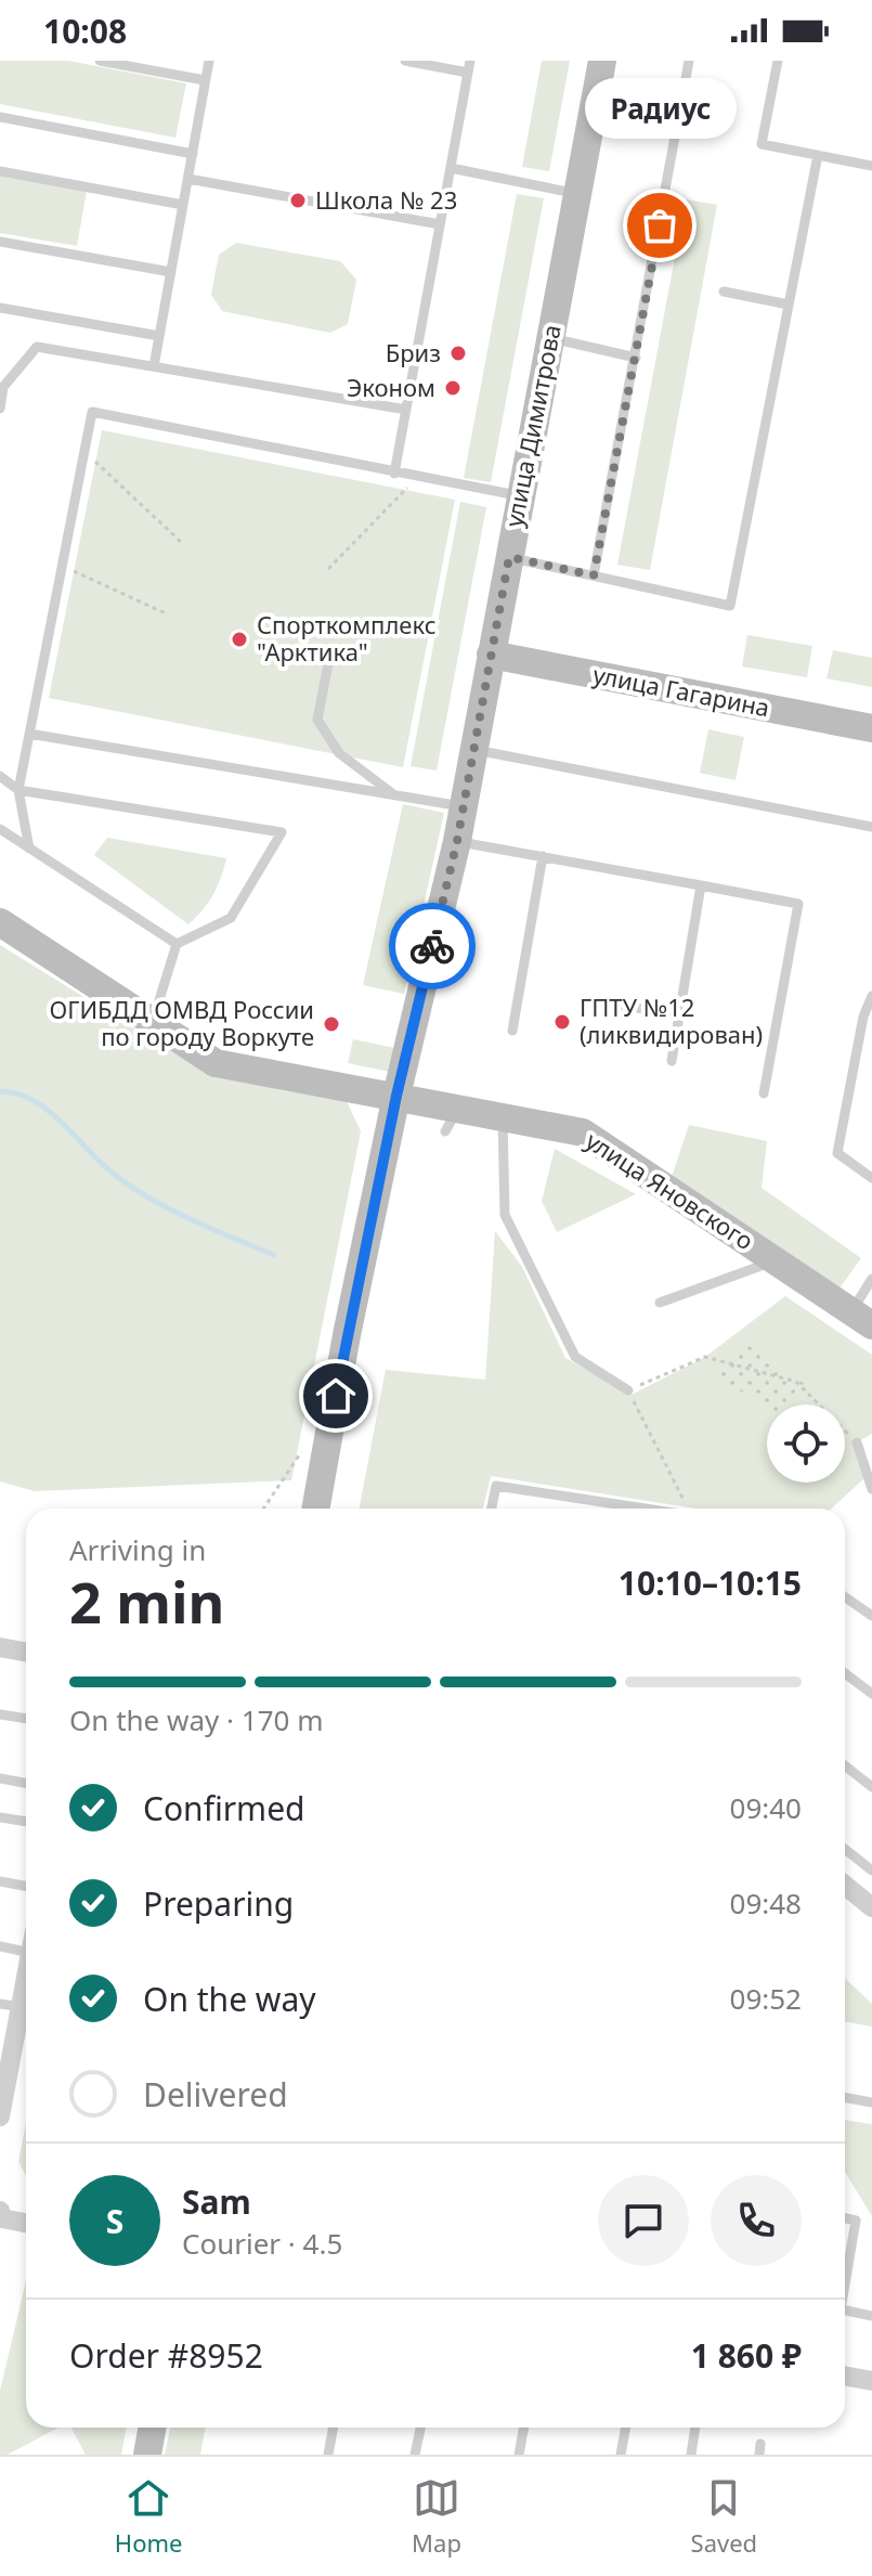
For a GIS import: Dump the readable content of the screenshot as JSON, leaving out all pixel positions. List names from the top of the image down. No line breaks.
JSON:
{"streets":{"main road":["улица Димитрова","улица Гагарина","улица Яновского"]},"crossings":[["улица Димитрова","улица Гагарина"],["улица Димитрова","улица Яновского"]],"places":["Школа № 23","Радиус","Бриз","Эконом","Спорткомплекс \"Арктика\"","ГПТУ №12 (ликвидирован)","ОГИБДД ОМВД России по городу Воркуте"],"page":{"status":"10:08","bubble":"Радиус","heading":["2 min","Arriving in","10:10–10:15"],"panel":["Sam","Courier · 4.5","Order #8952","1 860 ₽"],"bar":"On the way · 170 m","list":[["Confirmed","09:40"],["Preparing","09:48"],["On the way","09:52"],"Delivered"],"round":"S","tabs":["Home","Map","Saved"]}}
